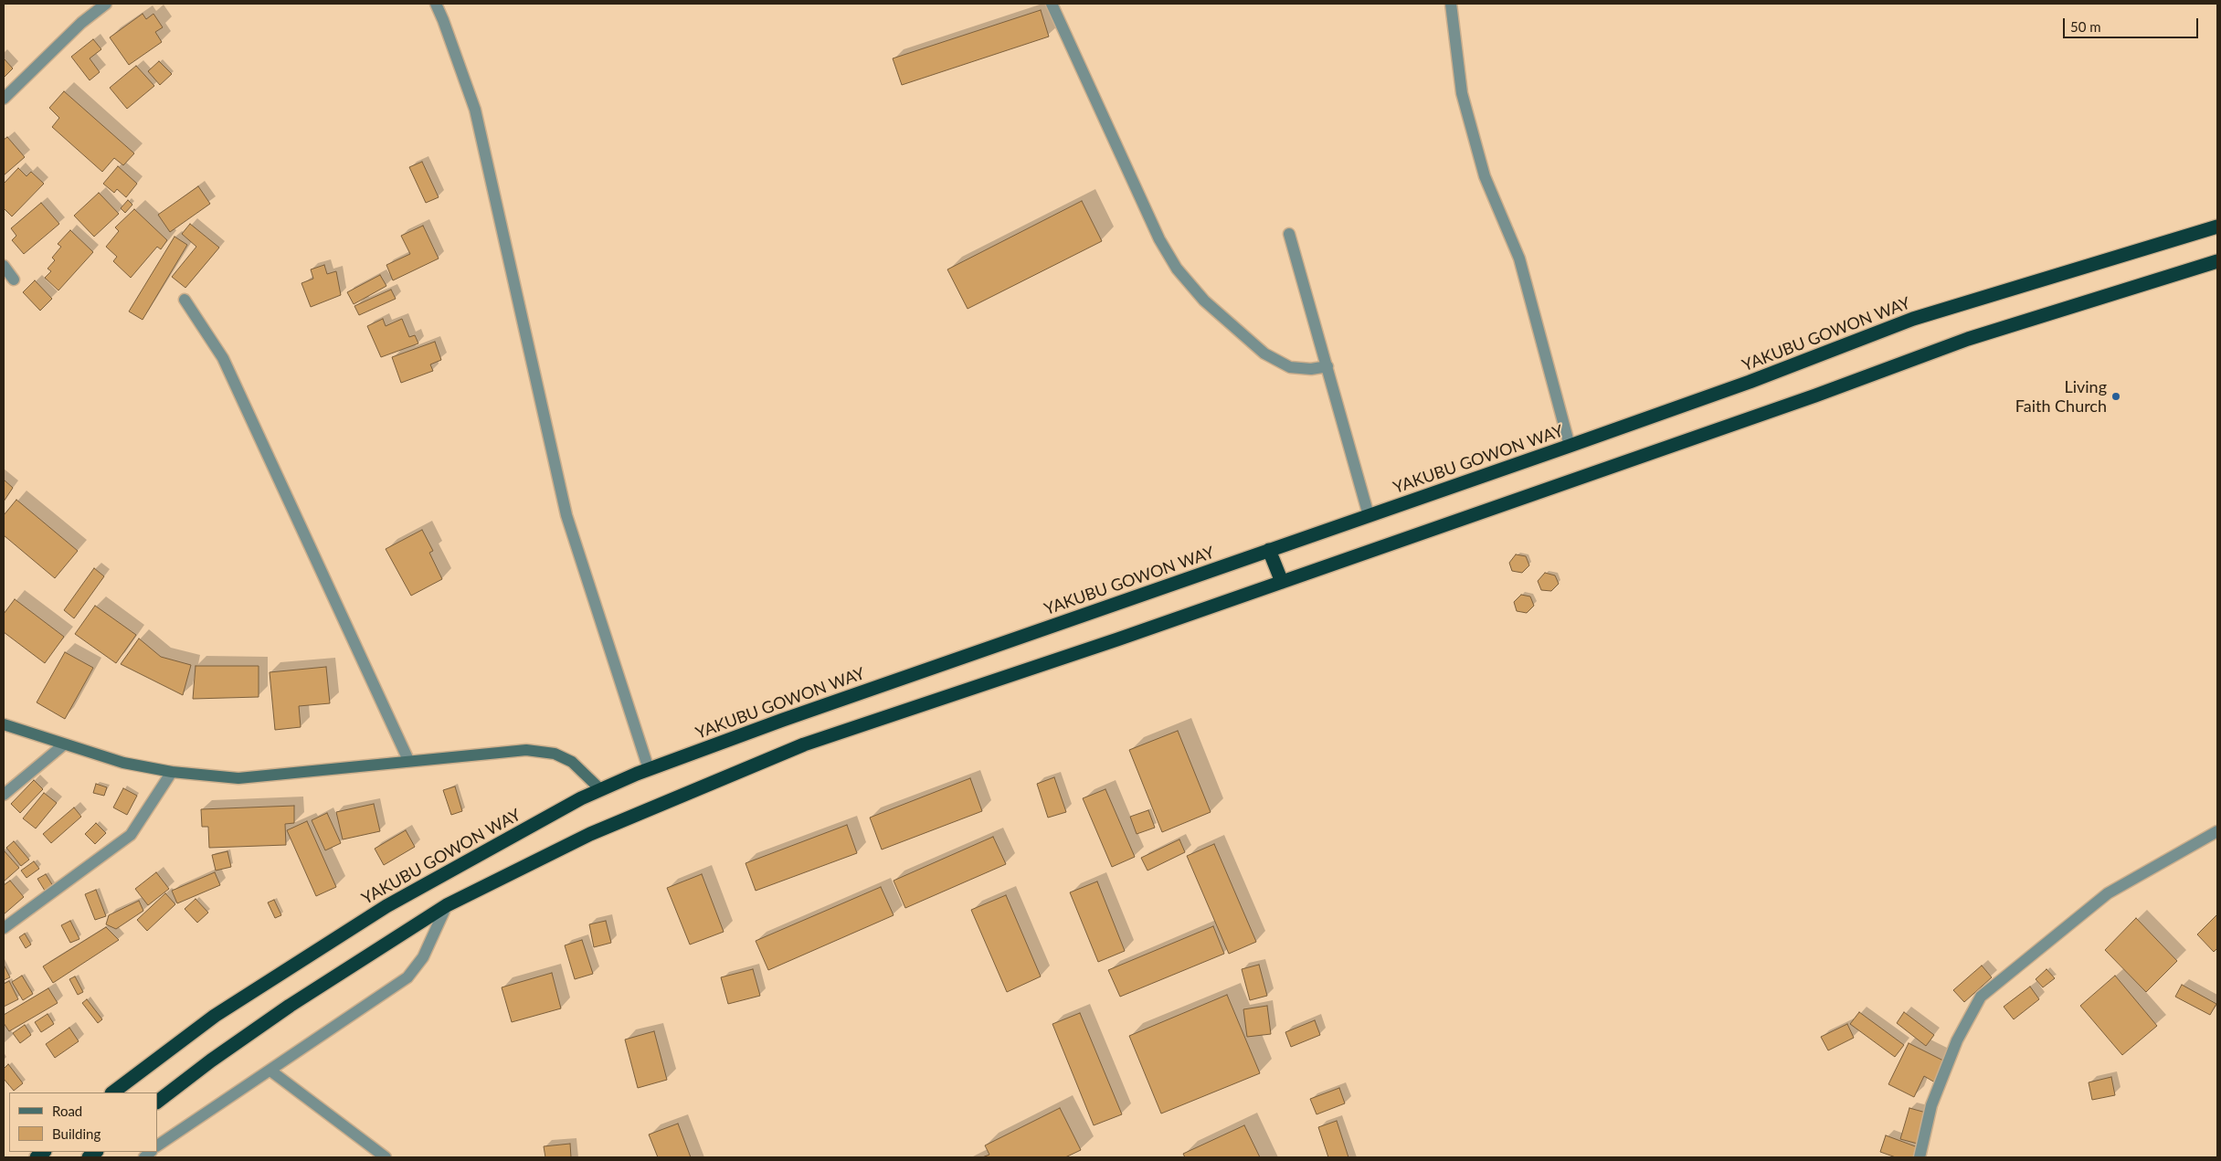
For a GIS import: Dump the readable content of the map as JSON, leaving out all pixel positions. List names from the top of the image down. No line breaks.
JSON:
{"streets":{"highway":["YAKUBU GOWON WAY"]},"places":["Living Faith Church"],"legend":["Road","Building"],"scale_bar":"50 m"}
